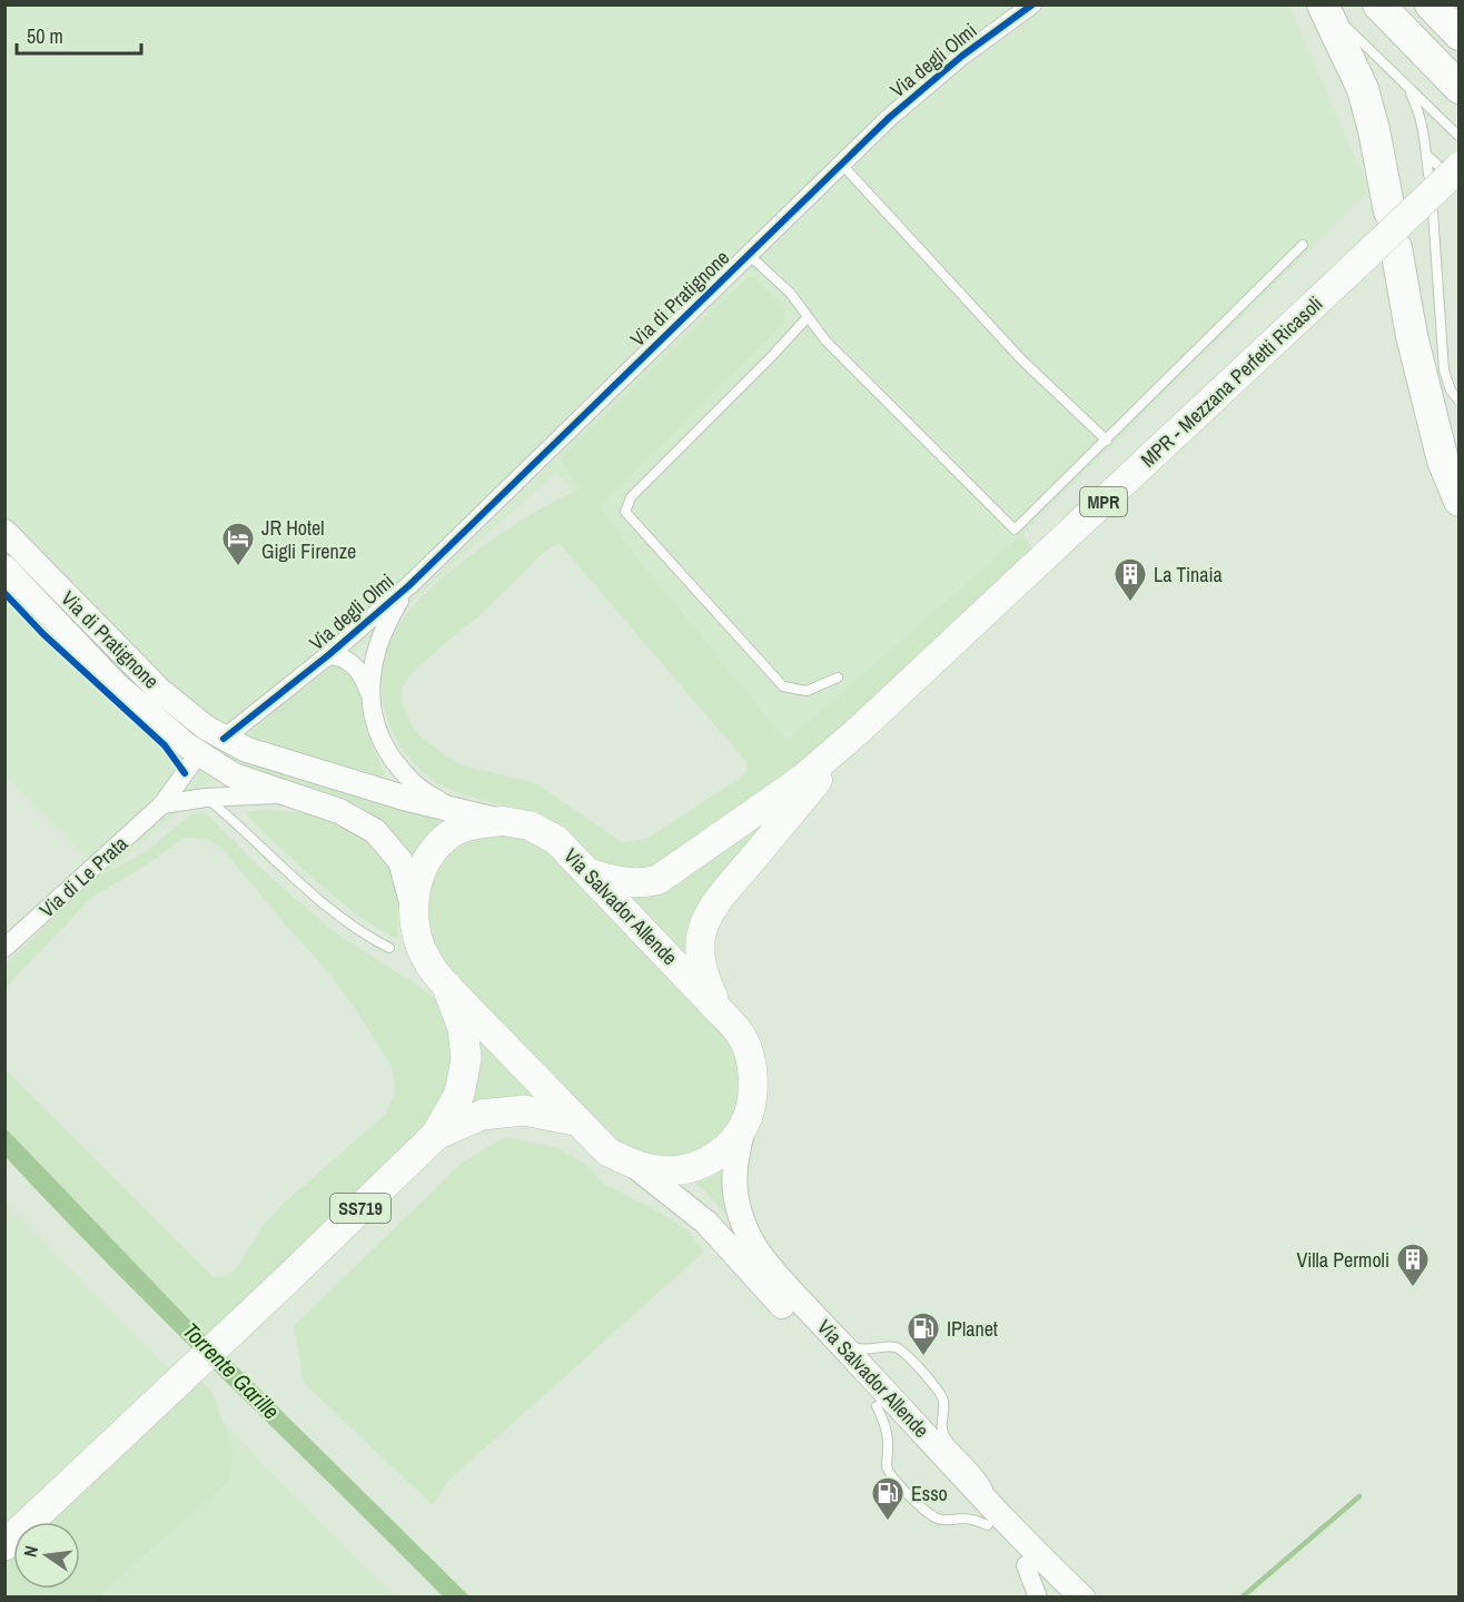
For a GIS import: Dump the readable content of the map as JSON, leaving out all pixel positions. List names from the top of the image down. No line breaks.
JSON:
{"streets":{"highway":["SS719"],"main road":["Via di Pratignone","MPR - Mezzana Perfetti Ricasoli","MPR","Via Salvador Allende"],"street":["Via degli Olmi","Via di Le Prata"]},"crossings":[["Via degli Olmi","Via di Pratignone"],["Via degli Olmi","Via Salvador Allende"],["Via di Pratignone","Via di Le Prata"],["Via di Pratignone","Via Salvador Allende"],["MPR - Mezzana Perfetti Ricasoli","Via Salvador Allende"],["Via di Le Prata","Via Salvador Allende"],["Via Salvador Allende","SS719"]],"water":["Torrente Garille"],"places":{"hotel":["JR Hotel Gigli Firenze"],"building":["La Tinaia","Villa Permoli"],"fuel station":["IPlanet","Esso"]},"scale_bar":"50 m","north":"left"}
